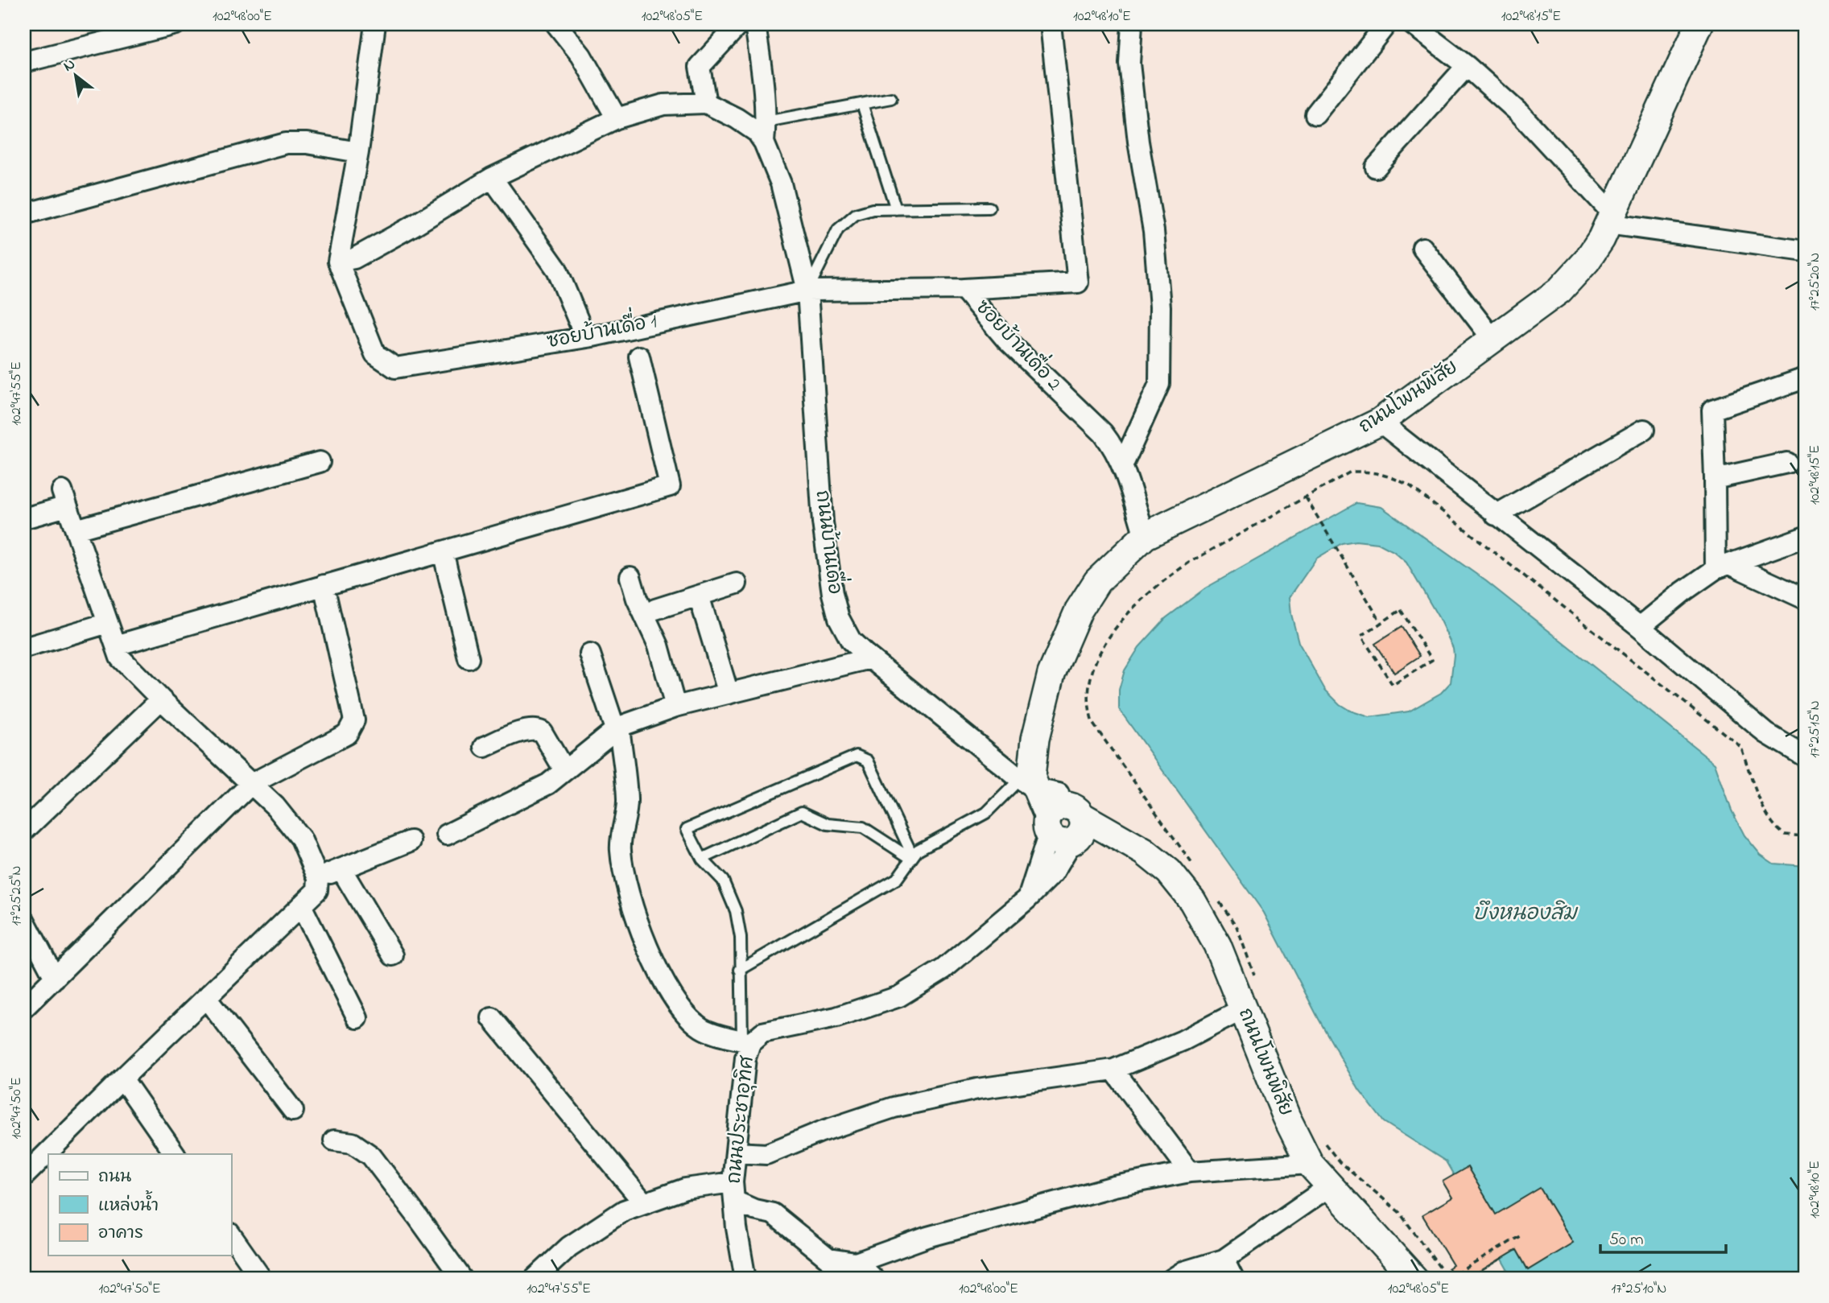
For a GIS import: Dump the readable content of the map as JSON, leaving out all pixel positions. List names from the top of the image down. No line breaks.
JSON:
{"streets":{"street":["ซอยบ้านเดื่อ 1","ซอยบ้านเดื่อ 2","ถนนโพนพิสัย","ถนนบ้านเดื่อ","ถนนประชาอุทิศ"]},"crossings":[["ซอยบ้านเดื่อ 1","ซอยบ้านเดื่อ 2"],["ซอยบ้านเดื่อ 1","ถนนบ้านเดื่อ"],["ซอยบ้านเดื่อ 2","ถนนโพนพิสัย"],["ซอยบ้านเดื่อ 2","ถนนบ้านเดื่อ"],["ถนนโพนพิสัย","ถนนบ้านเดื่อ"],["ถนนโพนพิสัย","ถนนประชาอุทิศ"],["ถนนบ้านเดื่อ","ถนนประชาอุทิศ"]],"water":["บึงหนองสิม"],"legend":["ถนน","แหล่งน้ำ","อาคาร"],"scale_bar":"50 m","north":"top left","coordinates":["102°48'00\"E","102°48'05\"E","102°48'10\"E","102°48'15\"E","17°25'20\"N","102°47'55\"E","17°25'15\"N","17°25'25\"N","102°47'50\"E","17°25'10\"N"]}
